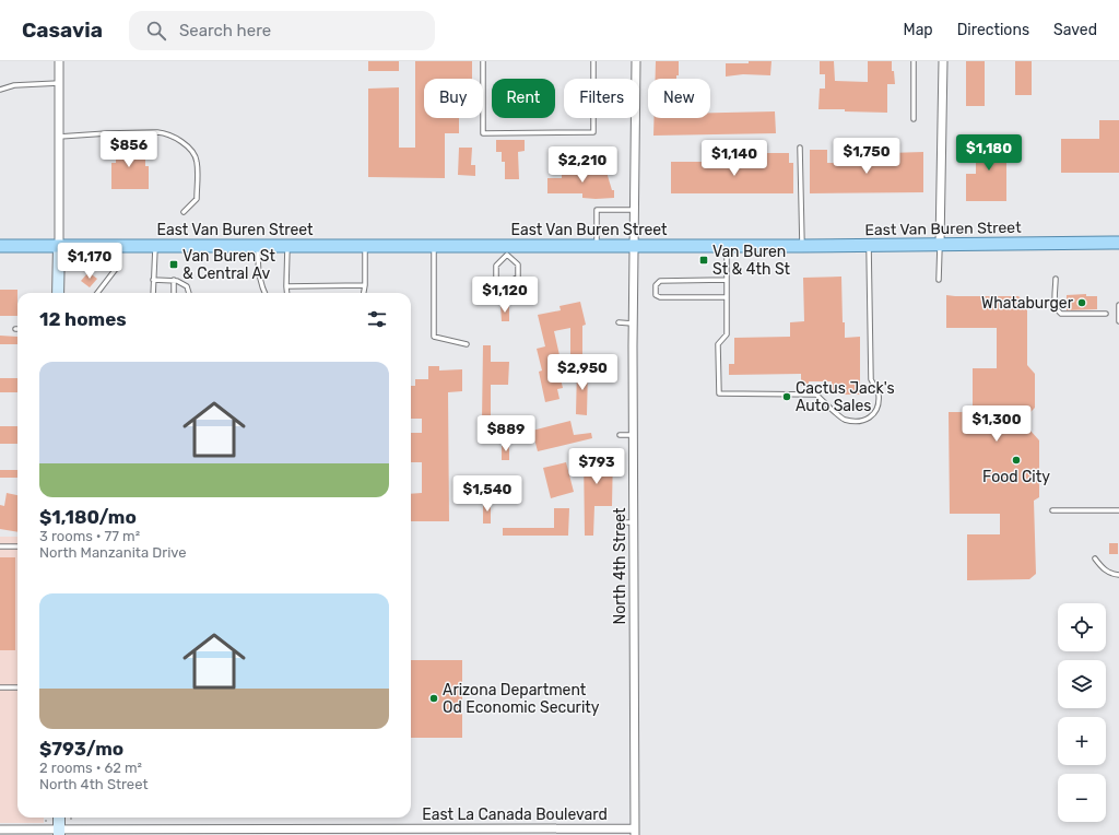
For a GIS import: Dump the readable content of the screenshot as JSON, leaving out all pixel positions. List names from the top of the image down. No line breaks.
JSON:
{"streets":{"main road":["East Van Buren Street"],"street":["North 4th Street","East La Canada Boulevard"]},"crossings":[["East Van Buren Street","North 4th Street"],["North 4th Street","East La Canada Boulevard"]],"places":{"transit":["Van Buren St & 4th St","Van Buren St & Central Av"],"other":["Whataburger","Cactus Jack's Auto Sales","Food City","Arizona Department Od Economic Security"]},"page":{"header":"Casavia","search":"Search here","nav":["Map","Directions","Saved"],"chip":["Buy","Rent","Filters","New"],"price":["$856","$1,180","$1,750","$1,140","$2,210","$1,170","$1,120","$2,950","$1,300","$889","$793","$1,540"],"heading":"12 homes","list":[{"name":"$1,180/mo","note":"3 rooms · 77 m² · North Manzanita Drive"},{"name":"$793/mo","note":"2 rooms · 62 m² · North 4th Street"}],"map_buttons":["+","−"]}}
